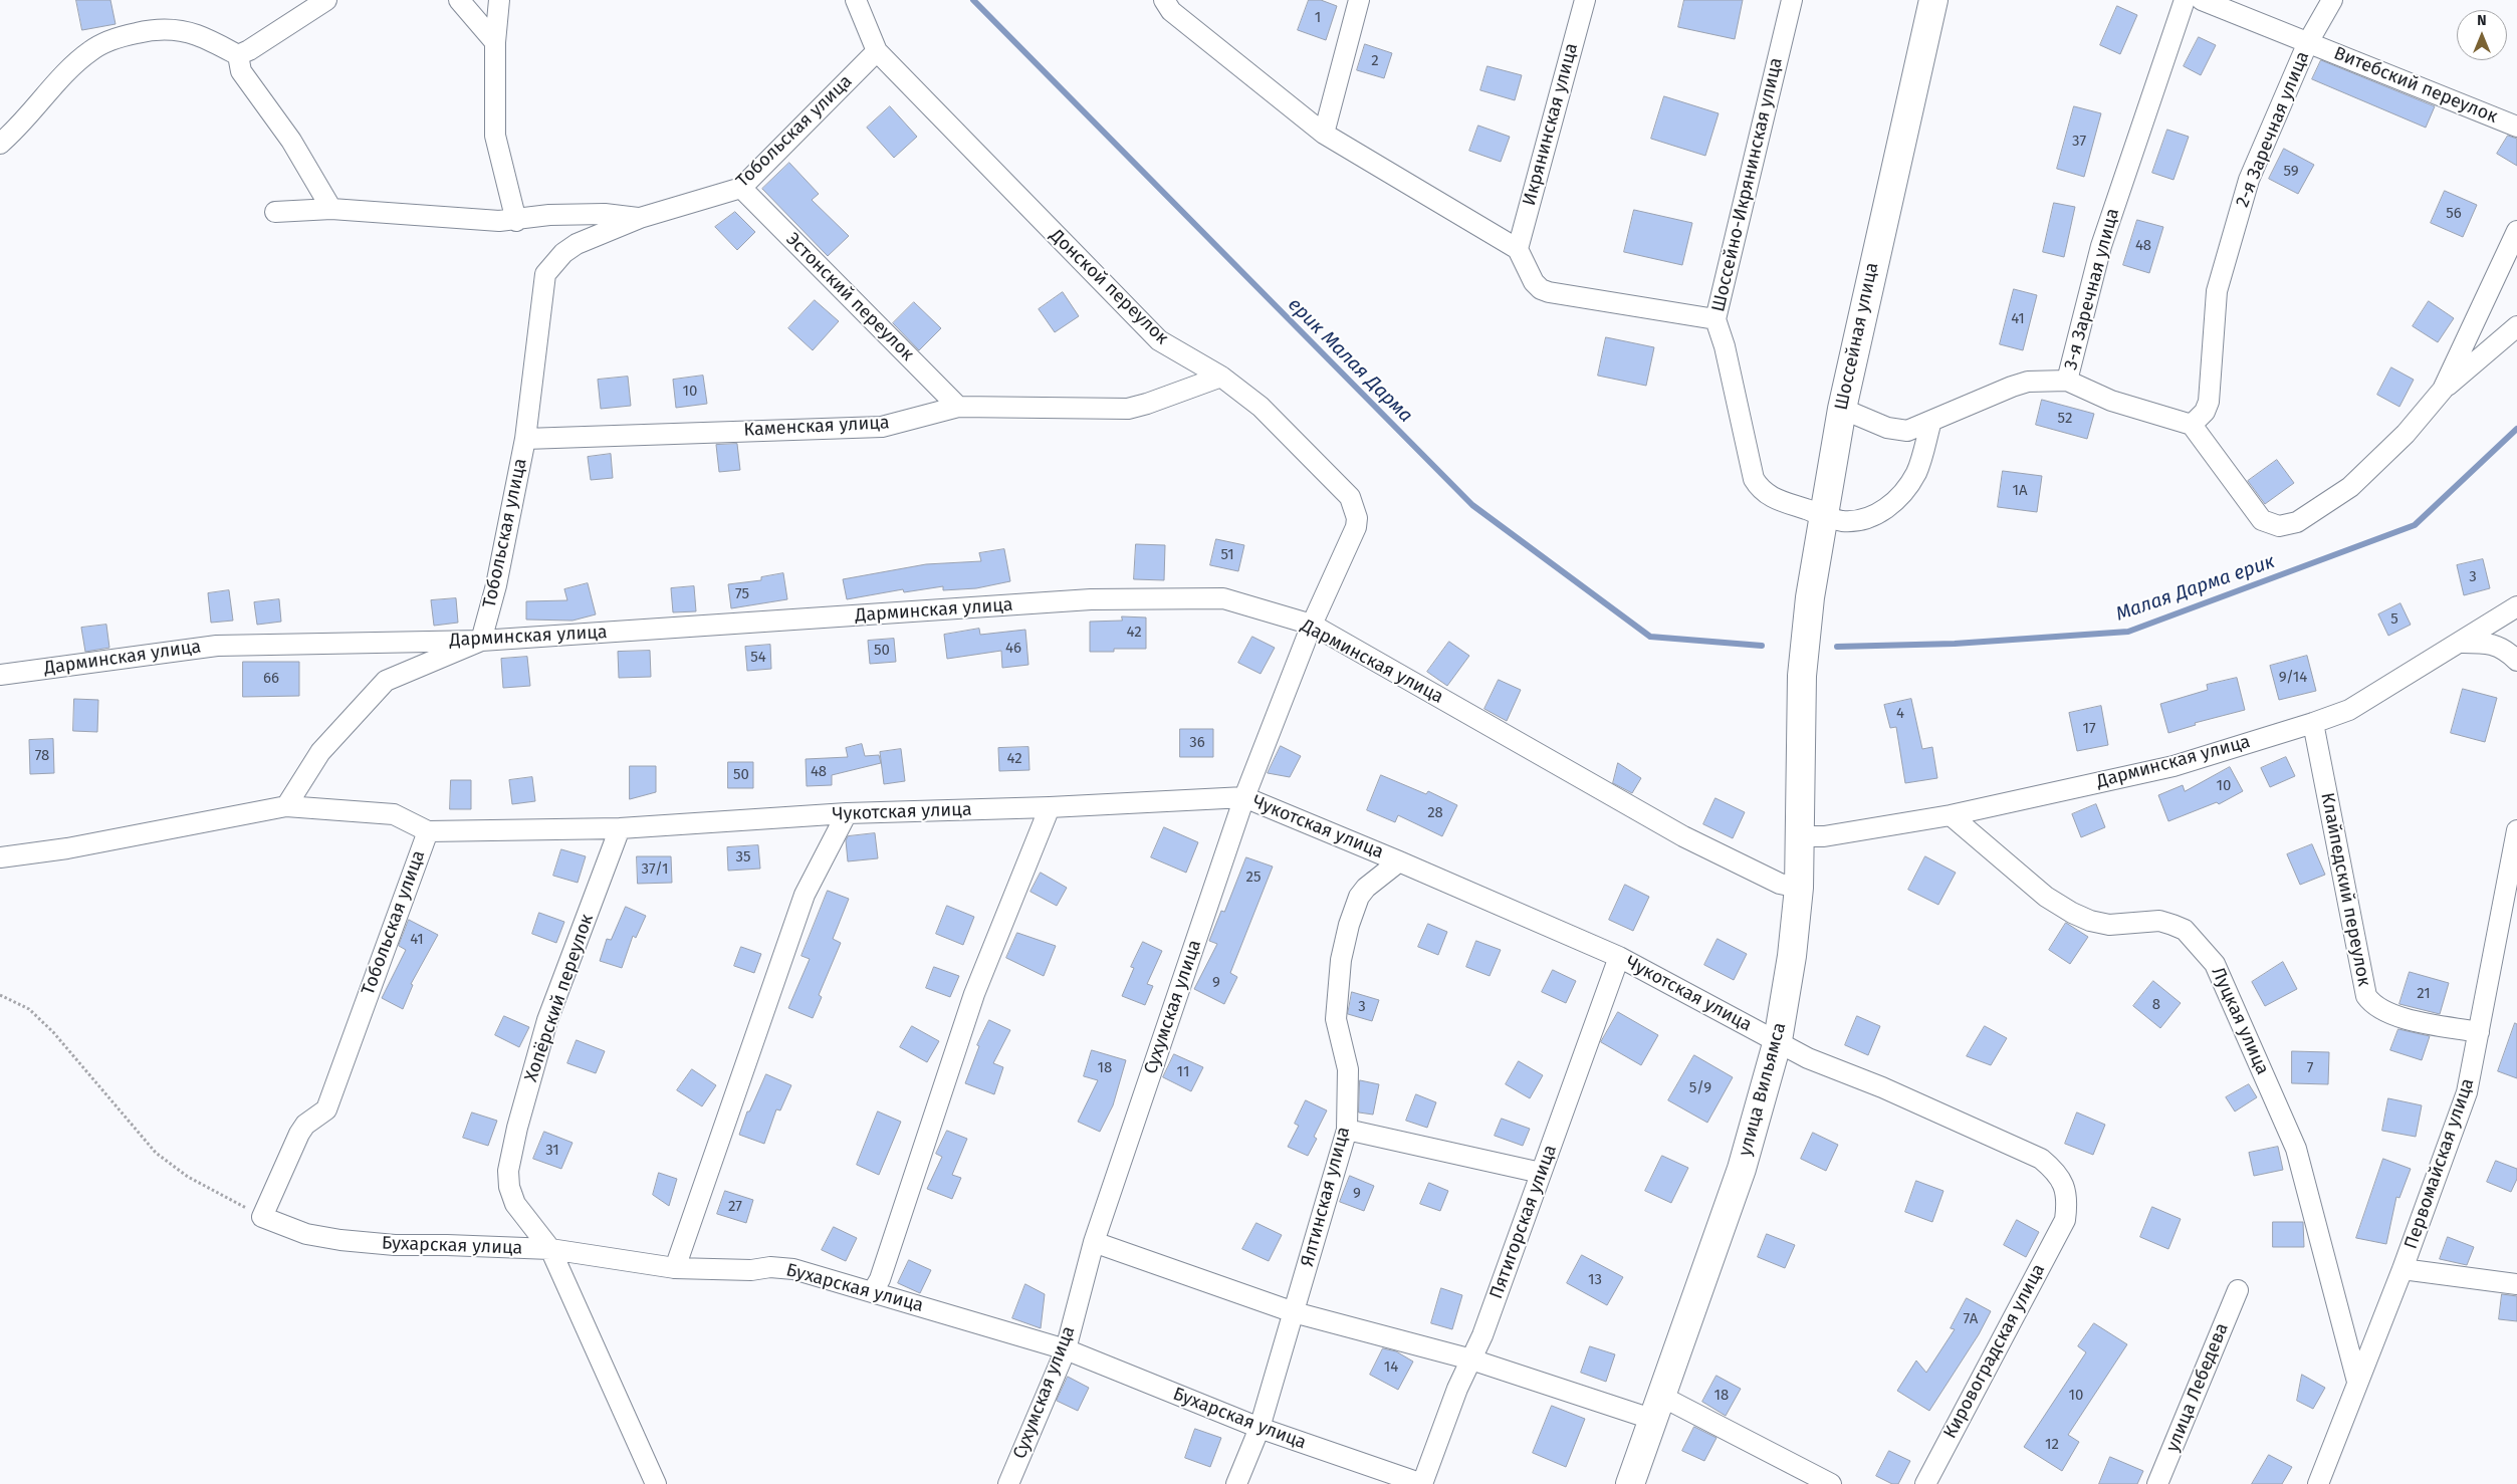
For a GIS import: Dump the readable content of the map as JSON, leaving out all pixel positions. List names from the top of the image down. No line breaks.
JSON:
{"streets":{"main road":["Шоссейная улица","улица Вильямса"],"street":["Витебский переулок","Икрянинская улица","2-я Заречная улица","Тобольская улица","Шоссейно-Икрянинская улица","Донской переулок","3-я Заречная улица","Эстонский переулок","Каменская улица","Дарминская улица","Чукотская улица","Клайпедский переулок","Хопёрский переулок","Сухумская улица","Луцкая улица","Первомайская улица","Ялтинская улица","Пятигорская улица","Бухарская улица","Кировоградская улица","улица Лебедева"]},"crossings":[["Витебский переулок","2-я Заречная улица"],["Тобольская улица","Донской переулок"],["Тобольская улица","Эстонский переулок"],["Тобольская улица","Каменская улица"],["Тобольская улица","Дарминская улица"],["Тобольская улица","Чукотская улица"],["Тобольская улица","Бухарская улица"],["Шоссейно-Икрянинская улица","3-я Заречная улица"],["Шоссейно-Икрянинская улица","Шоссейная улица"],["Донской переулок","Каменская улица"],["Донской переулок","Сухумская улица"],["3-я Заречная улица","Шоссейная улица"],["Эстонский переулок","Каменская улица"],["Шоссейная улица","улица Вильямса"],["Дарминская улица","Клайпедский переулок"],["Дарминская улица","Сухумская улица"],["Дарминская улица","Луцкая улица"],["Дарминская улица","улица Вильямса"],["Чукотская улица","Хопёрский переулок"],["Чукотская улица","Сухумская улица"],["Чукотская улица","улица Вильямса"],["Чукотская улица","Ялтинская улица"],["Чукотская улица","Пятигорская улица"],["Чукотская улица","Кировоградская улица"],["Клайпедский переулок","Первомайская улица"],["Хопёрский переулок","Бухарская улица"],["Сухумская улица","Бухарская улица"],["Луцкая улица","Первомайская улица"],["Ялтинская улица","Бухарская улица"],["Пятигорская улица","Бухарская улица"]],"water":["ерик Малая Дарма","Малая Дарма ерик"],"house_numbers":["1","2","37","59","56","48","41","10","52","1А","51","3","75","5","42","46","50","54","9/14","66","4","17","36","78","42","48","50","10","28","35","37/1","25","41","9","21","8","3","18","7","11","5/9","31","9","27","13","7А","14","18","10","12"],"north":"top"}
